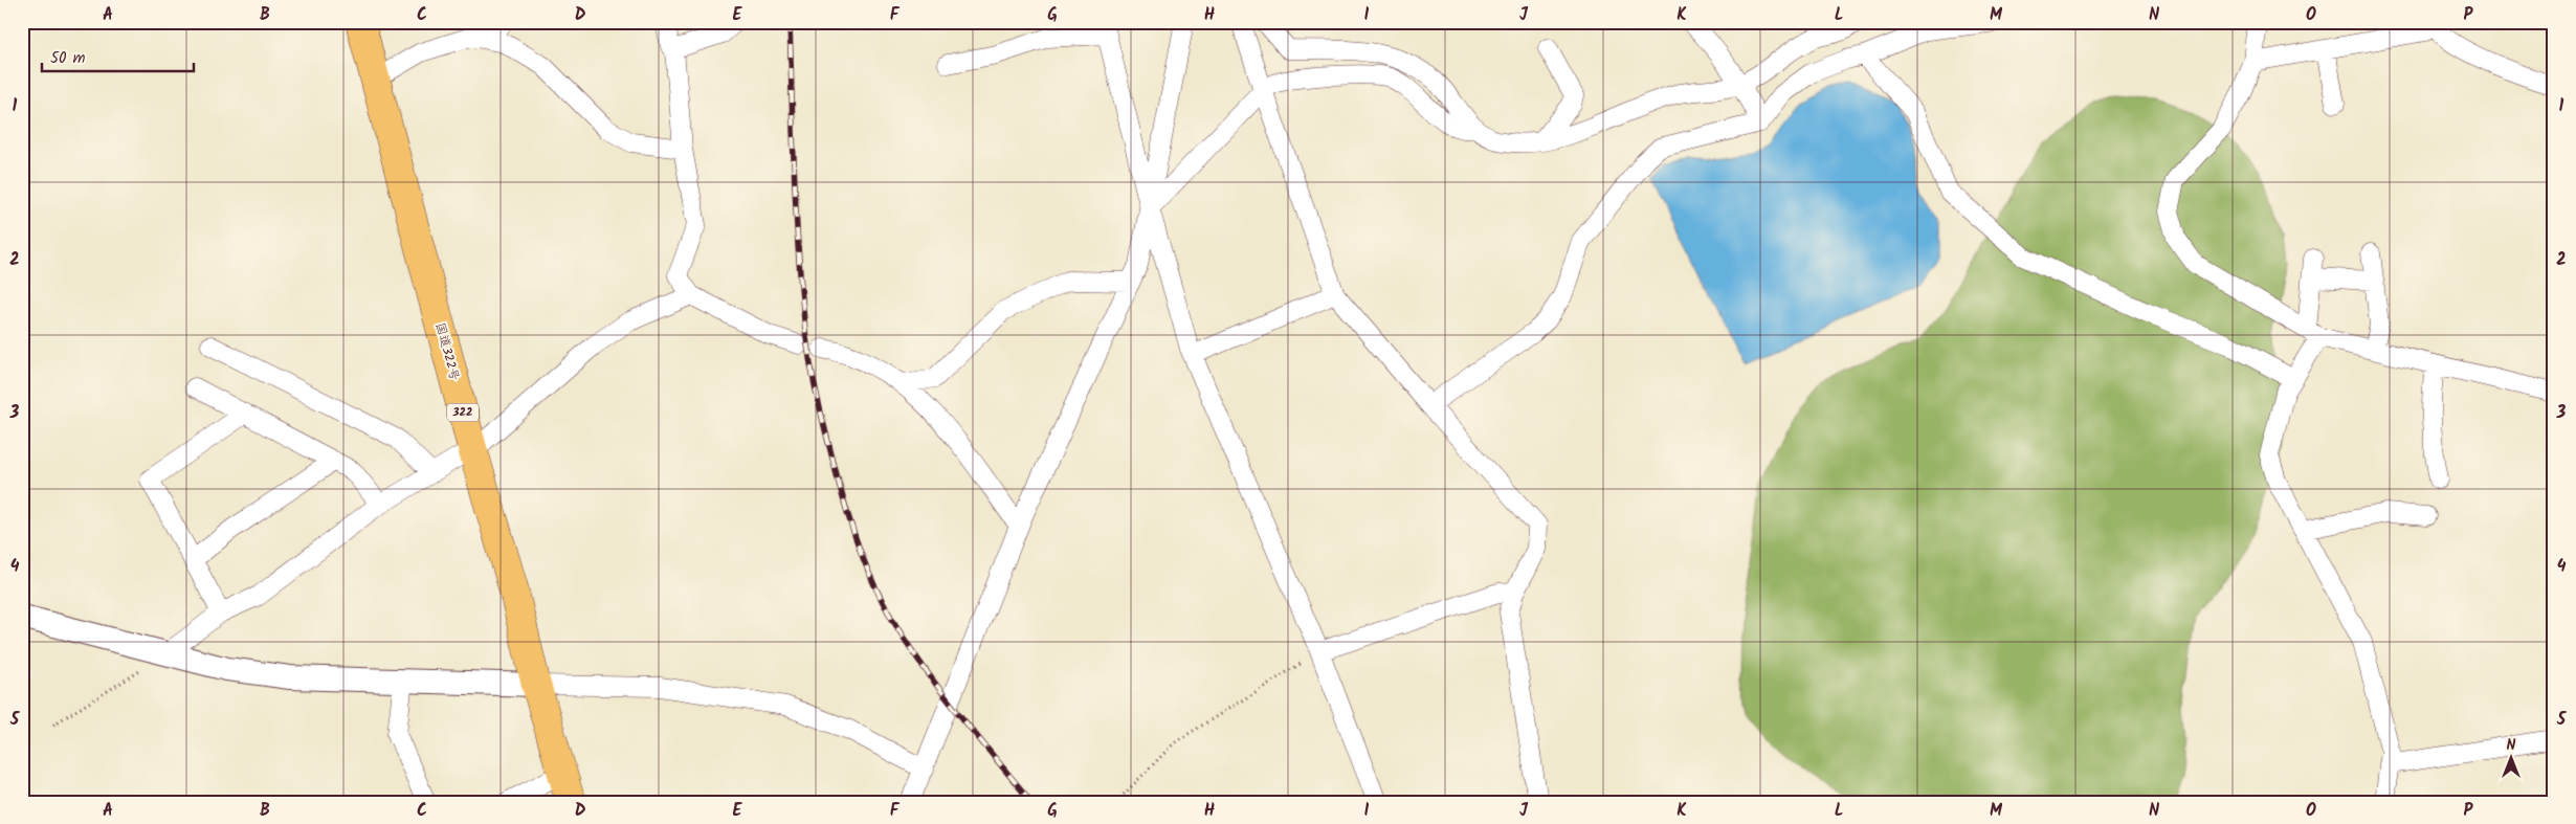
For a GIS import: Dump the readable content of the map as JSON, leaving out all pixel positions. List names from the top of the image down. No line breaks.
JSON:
{"streets":{"highway":["国道322号","322"]},"scale_bar":"50 m","north":"top","grid":{"columns":["A","B","C","D","E","F","G","H","I","J","K","L","M","N","O","P"],"rows":["1","2","3","4","5"]}}
